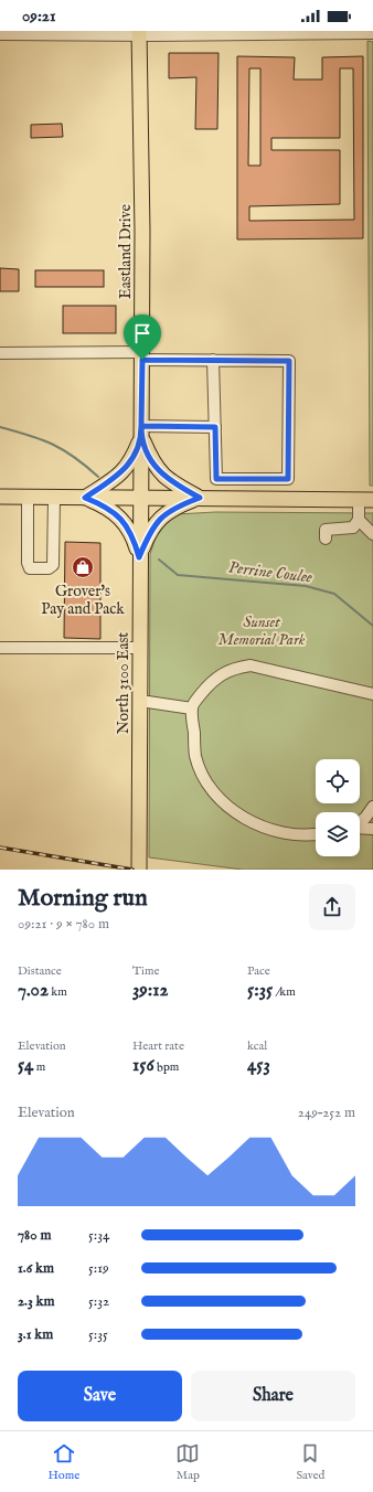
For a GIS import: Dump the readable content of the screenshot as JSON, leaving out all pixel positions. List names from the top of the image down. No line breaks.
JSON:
{"streets":{"main road":["Eastland Drive","North 3100 East"]},"crossings":[["Eastland Drive","North 3100 East"]],"water":["Perrine Coulee"],"parks":["Sunset Memorial Park"],"places":{"shop":["Grover's Pay and Pack"]},"page":{"status":"09:21","heading":["Morning run","09:21 · 9 × 780 m"],"stats":[["Distance","7.02 km"],["Time","39:12"],["Pace","5:35 /km"],["Elevation","54 m"],["Heart rate","156 bpm"],["kcal","453"]],"chart":["Elevation","249–252 m"],"list":[{"name":"780 m","note":"5:34"},{"name":"1.6 km","note":"5:19"},{"name":"2.3 km","note":"5:32"},{"name":"3.1 km","note":"5:35"}],"buttons":["Save","Share"],"tabs":["Home","Map","Saved"]}}
